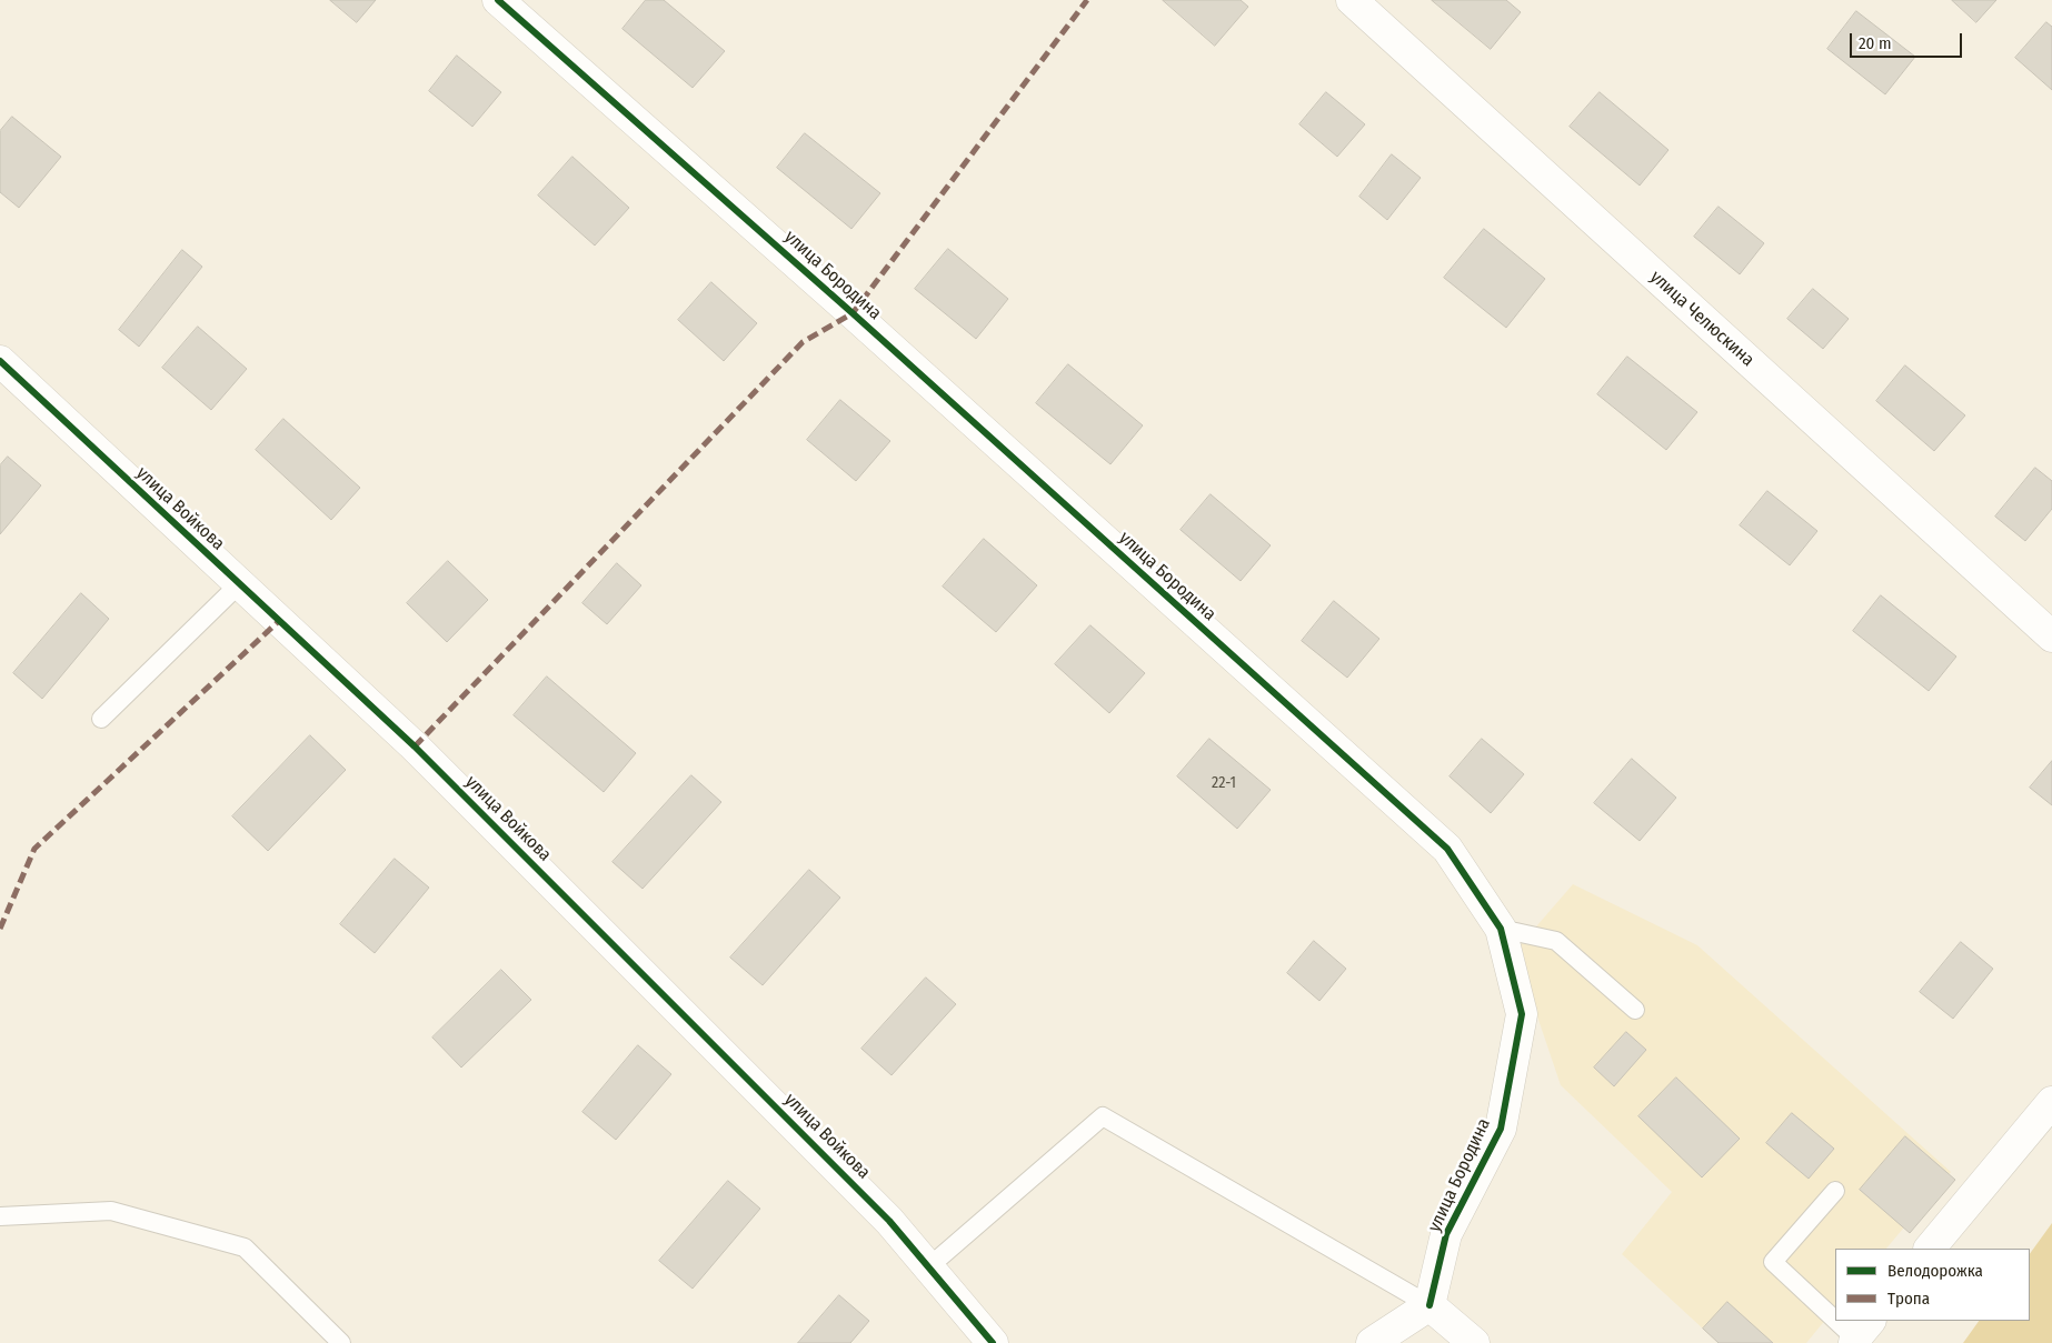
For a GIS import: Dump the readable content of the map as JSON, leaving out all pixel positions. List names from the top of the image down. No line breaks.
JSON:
{"streets":{"street":["улица Бородина","улица Челюскина","улица Войкова"]},"house_numbers":["22-1"],"legend":["Велодорожка","Тропа"],"scale_bar":"20 m"}
